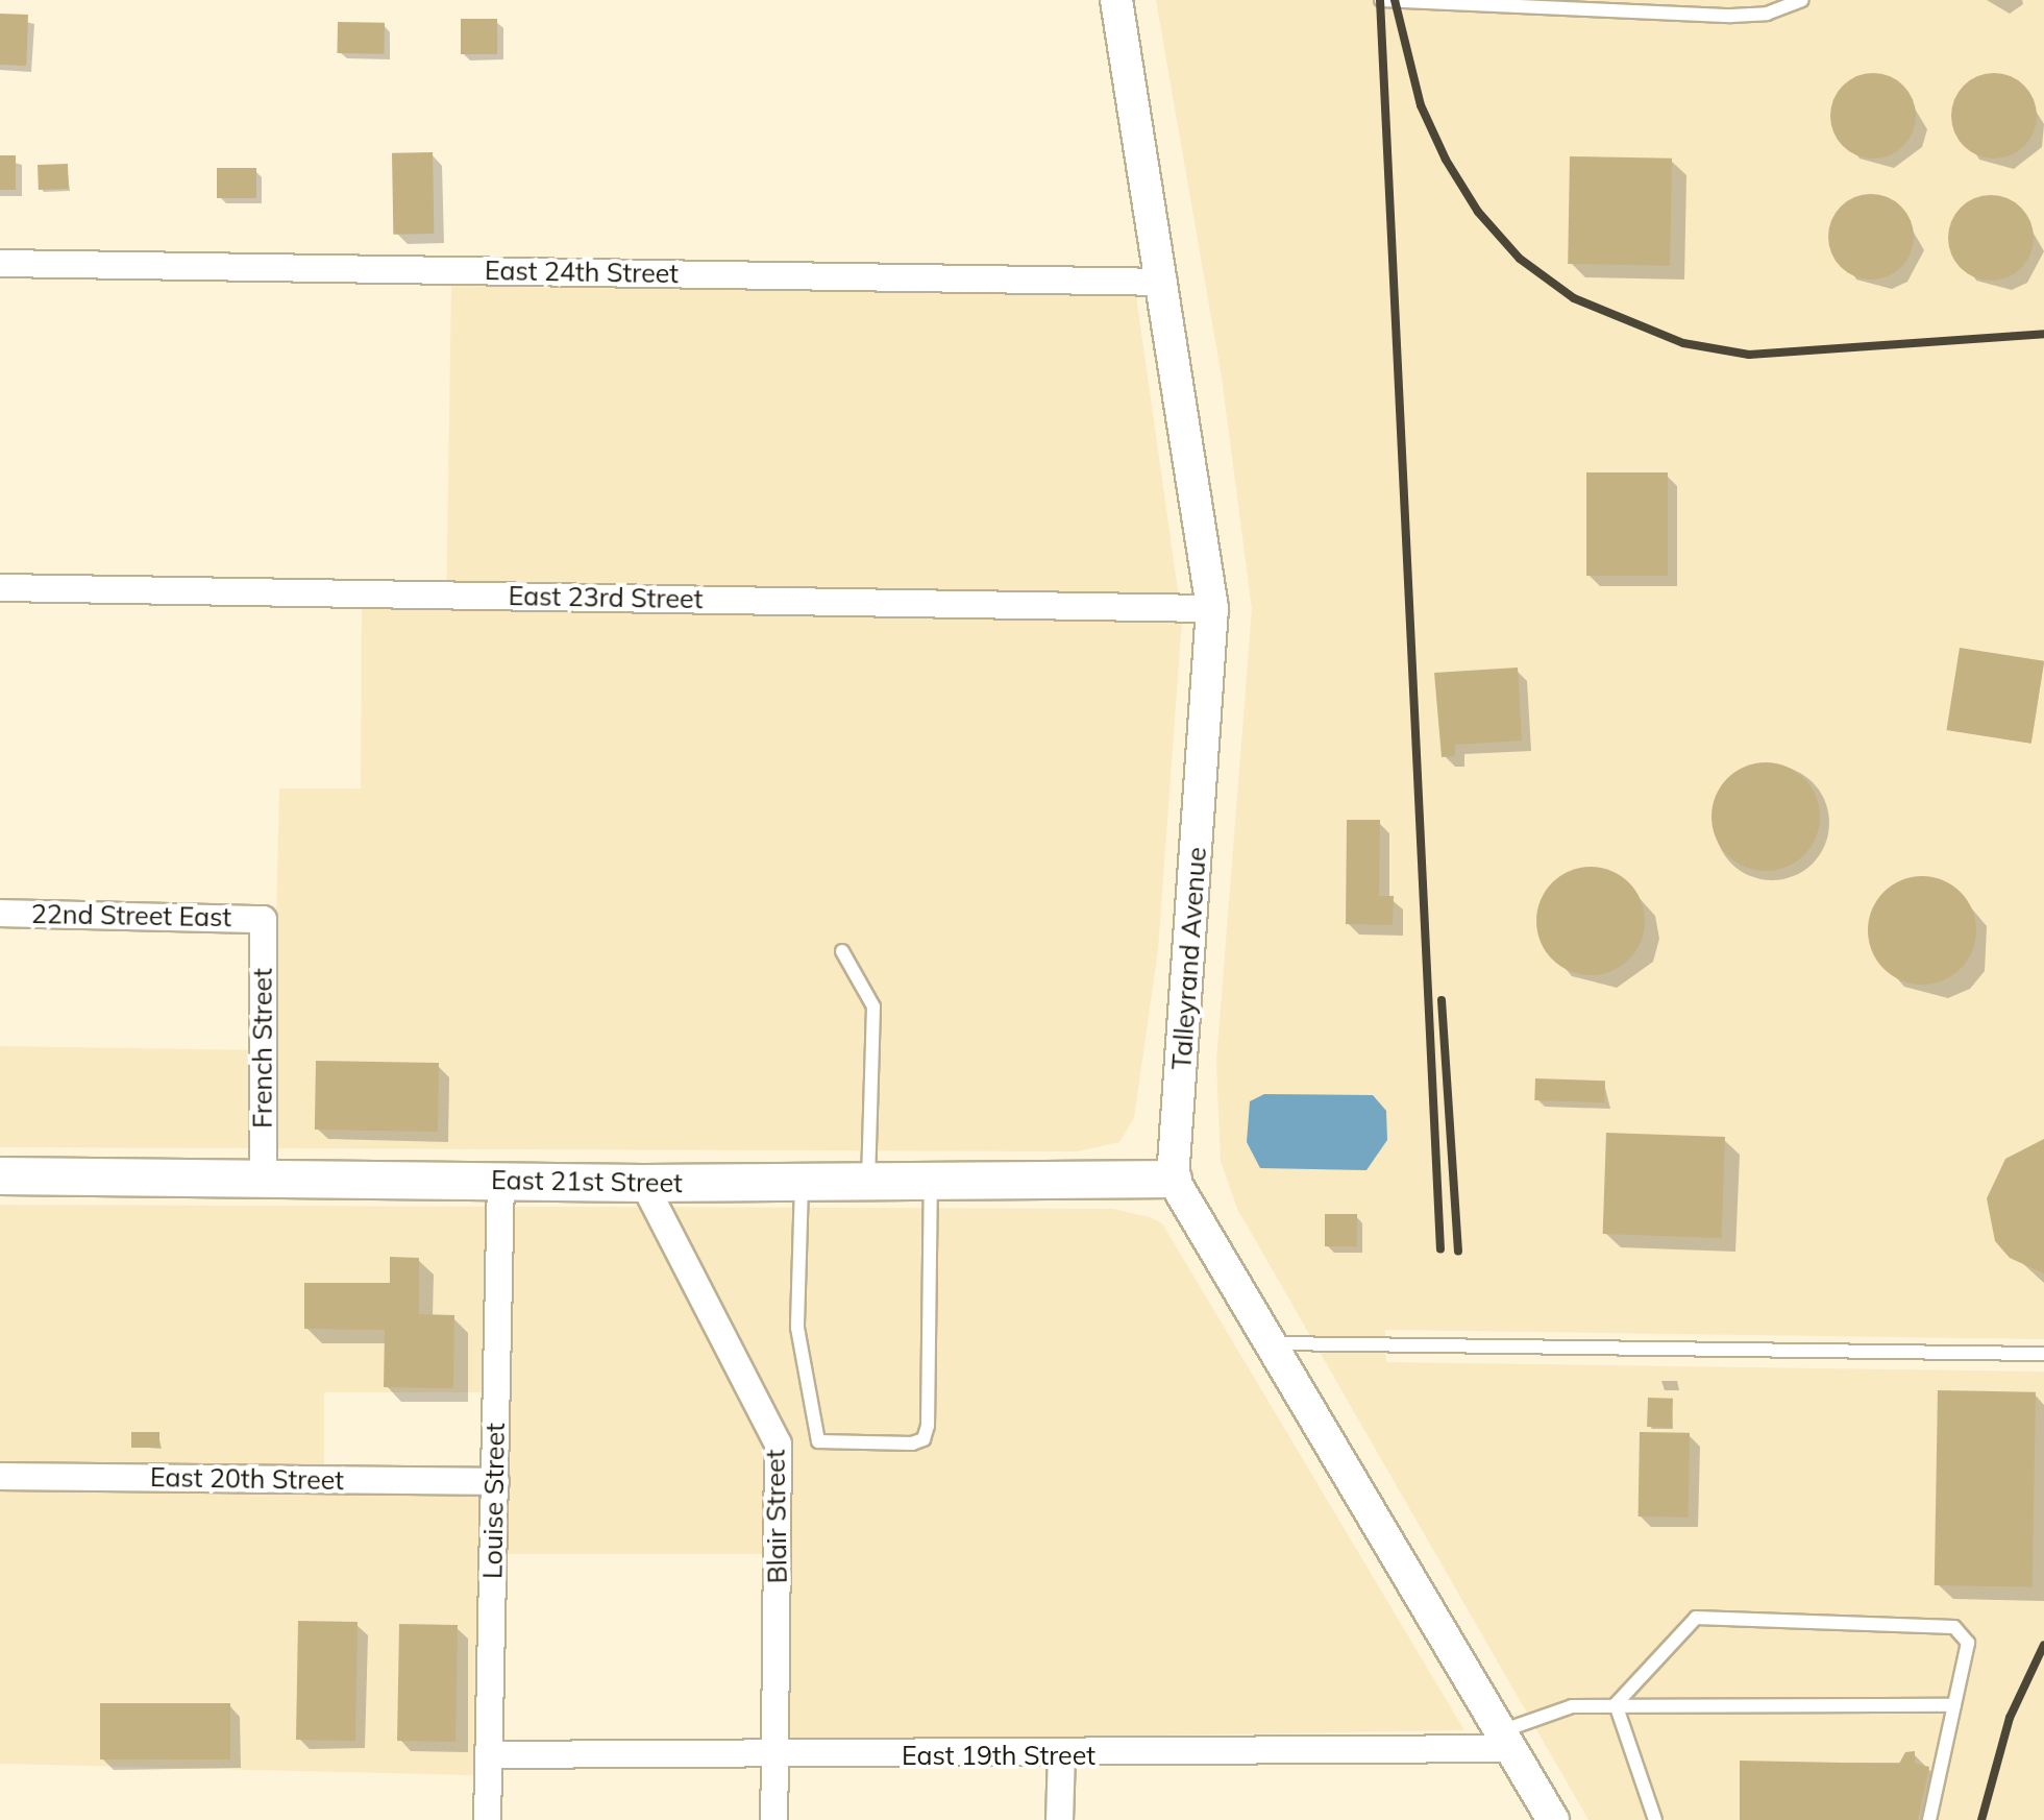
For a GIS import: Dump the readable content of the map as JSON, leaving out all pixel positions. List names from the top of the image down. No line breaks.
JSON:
{"streets":{"main road":["East 21st Street"],"street":["East 24th Street","East 23rd Street","22nd Street East","Talleyrand Avenue","French Street","East 20th Street","Louise Street","Blair Street","East 19th Street"]},"crossings":[["East 24th Street","Talleyrand Avenue"],["East 23rd Street","Talleyrand Avenue"],["22nd Street East","French Street"],["Talleyrand Avenue","East 21st Street"],["French Street","East 21st Street"],["East 21st Street","Louise Street"],["East 21st Street","Blair Street"],["East 20th Street","Louise Street"],["Louise Street","East 19th Street"],["Blair Street","East 19th Street"]]}
